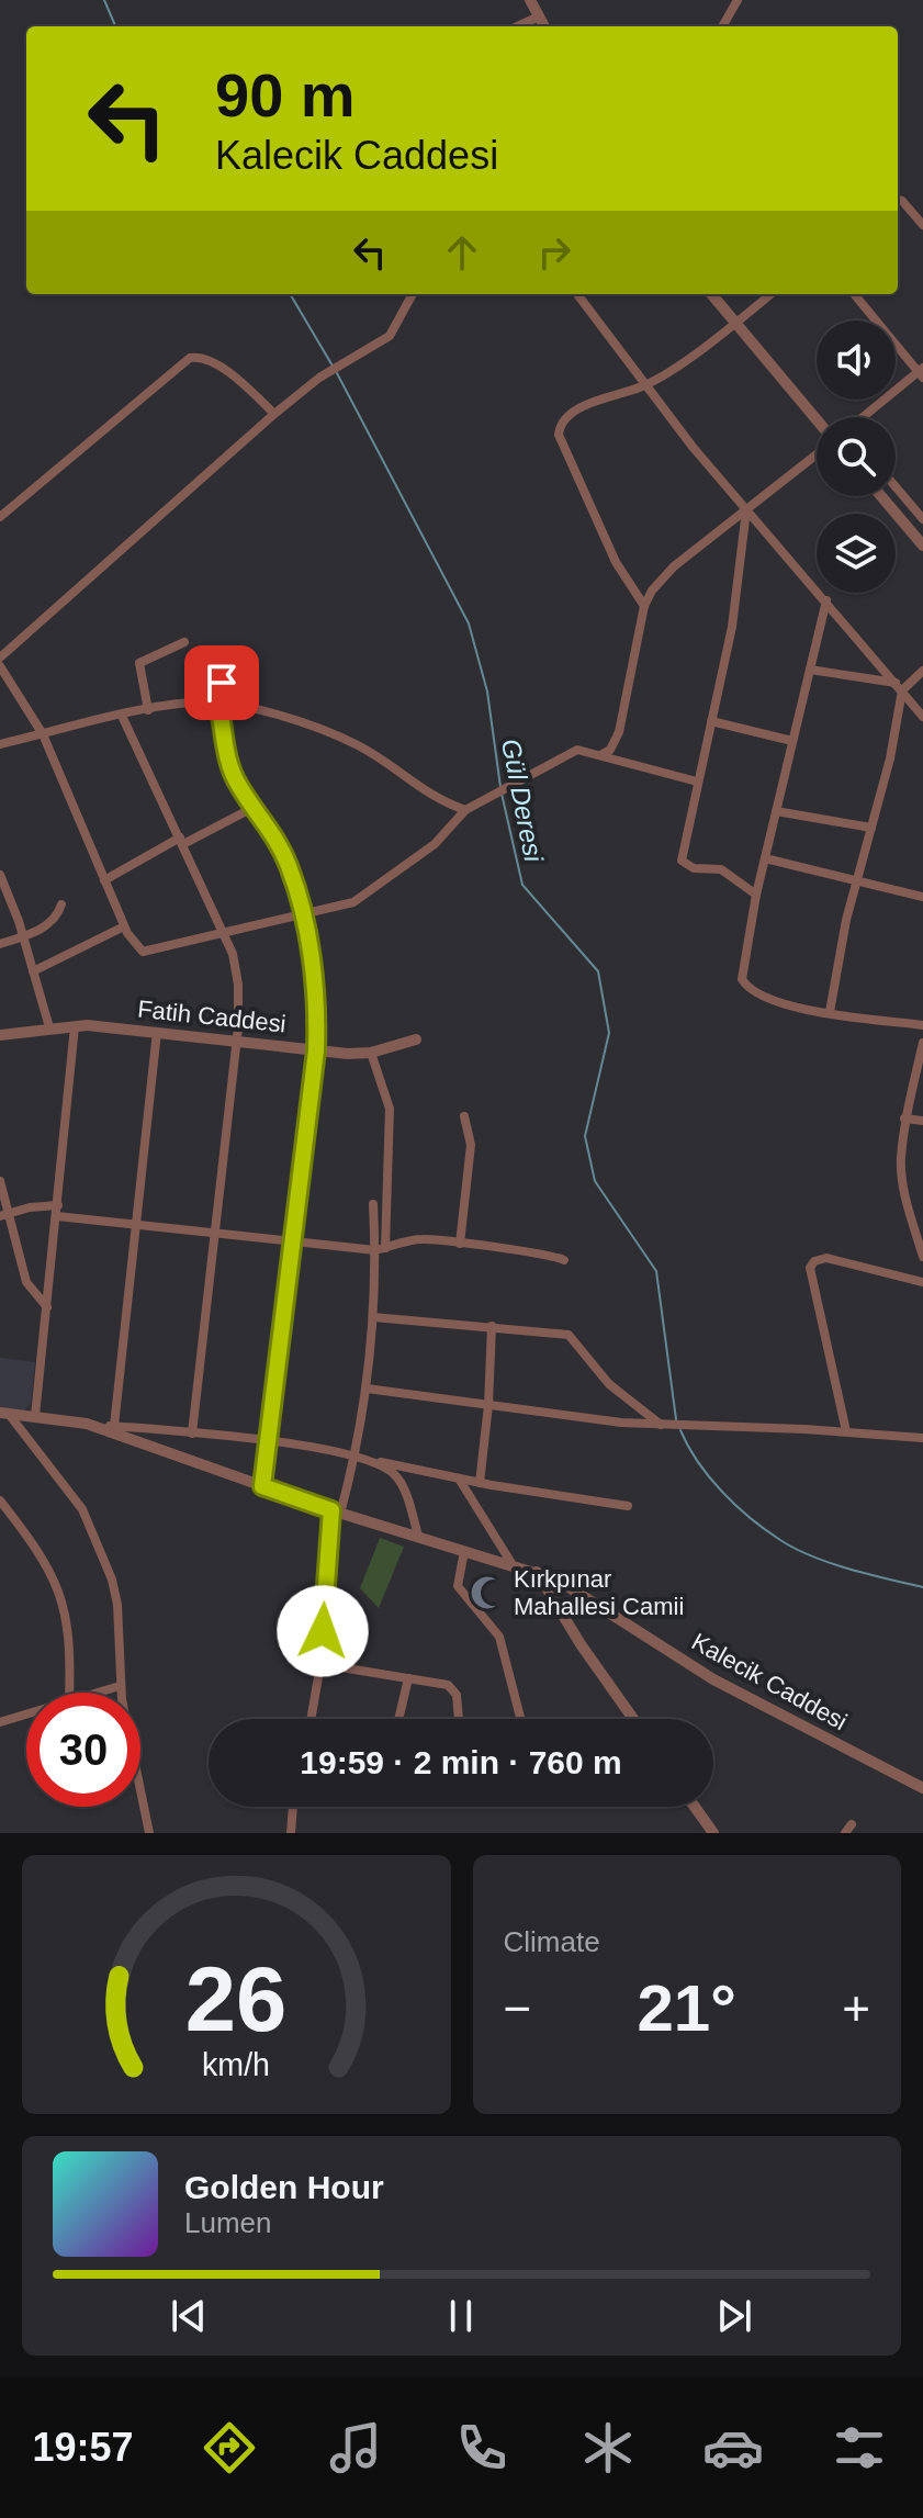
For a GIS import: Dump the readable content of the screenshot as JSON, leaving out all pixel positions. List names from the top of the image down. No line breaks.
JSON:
{"streets":{"street":["Fatih Caddesi","Kalecik Caddesi"]},"water":["Gül Deresi"],"places":{"mosque":["Kırkpınar Mahallesi Camii"]},"page":{"turn":["90 m","Kalecik Caddesi"],"limit":"30","trip":"19:59 · 2 min · 760 m","tile":"Climate","heat":["−","21°","+"],"song":["Golden Hour","Lumen"],"tabs":"19:57","gauge":["26","km/h"]}}
